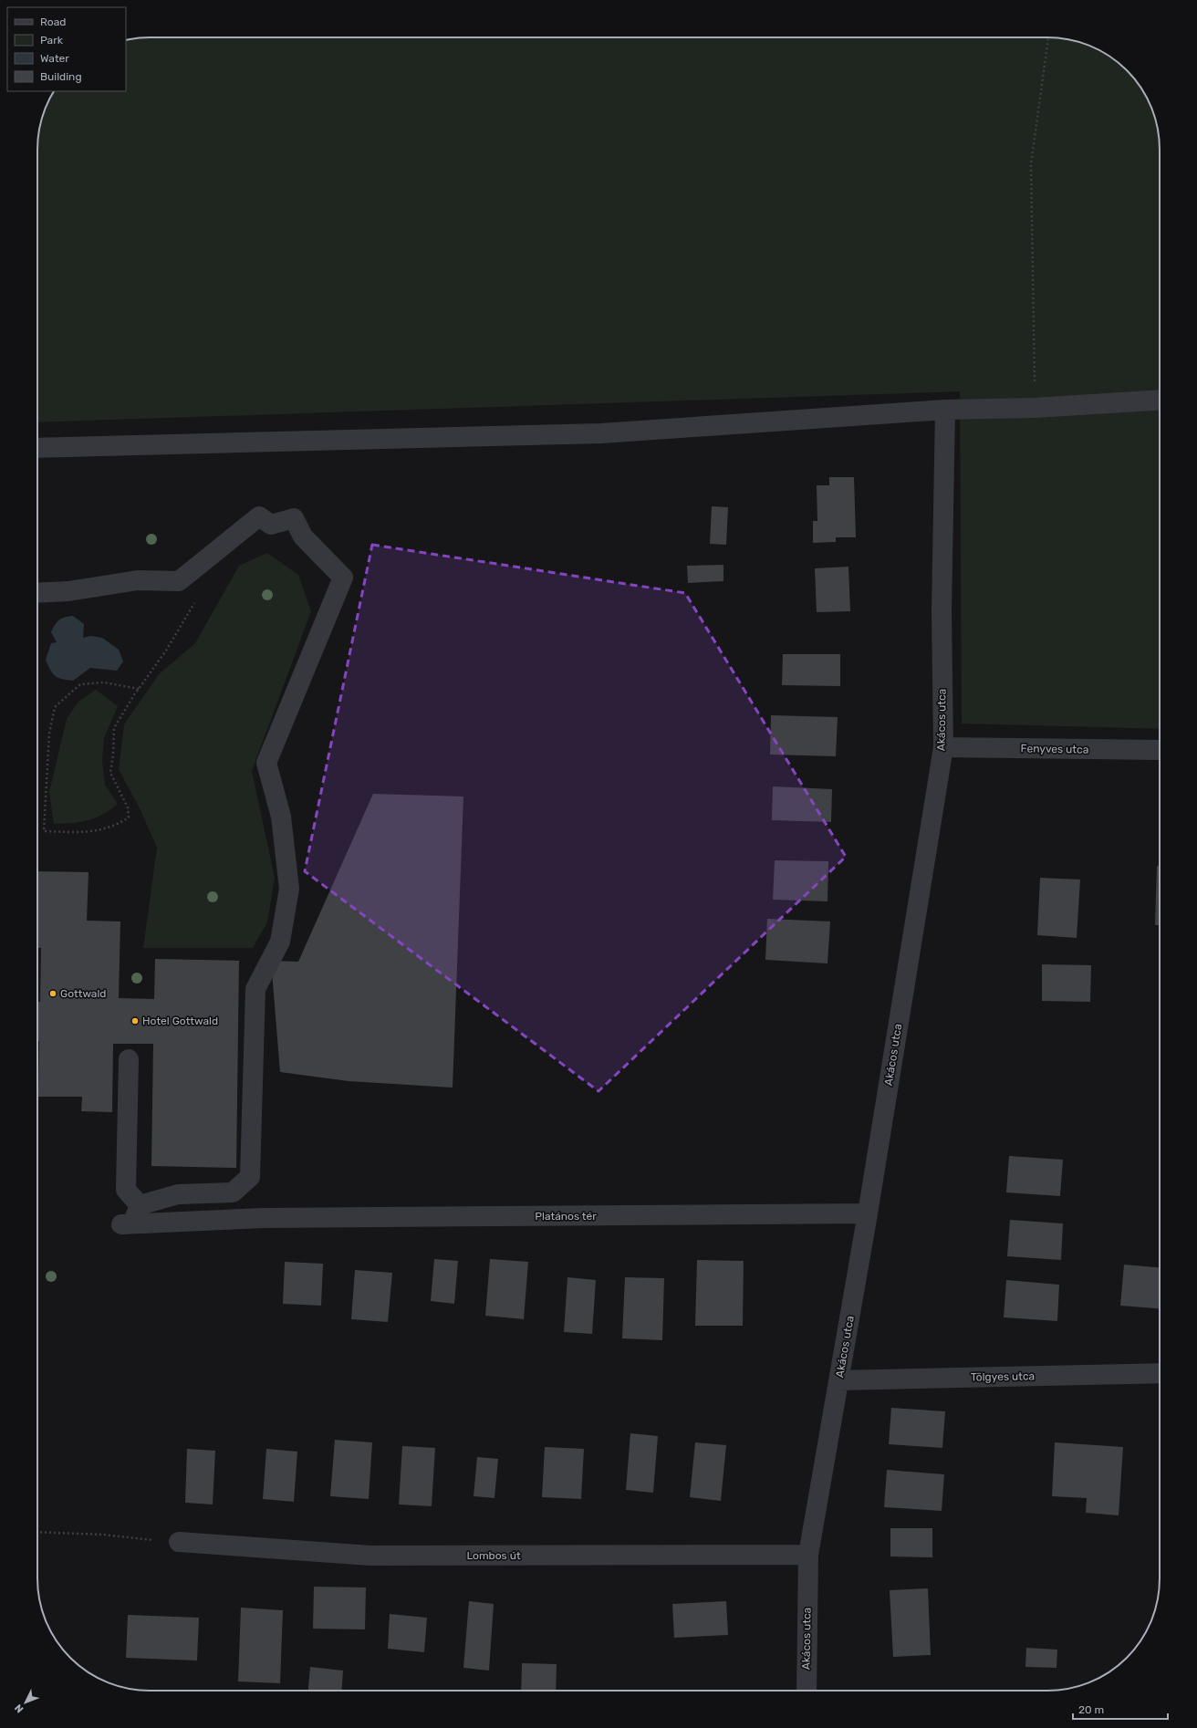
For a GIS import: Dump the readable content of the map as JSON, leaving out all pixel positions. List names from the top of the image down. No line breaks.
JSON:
{"streets":{"street":["Akácos utca","Fenyves utca","Platános tér","Tölgyes utca","Lombos út"]},"crossings":[["Akácos utca","Fenyves utca"],["Akácos utca","Platános tér"],["Akácos utca","Tölgyes utca"],["Akácos utca","Lombos út"]],"places":["Gottwald","Hotel Gottwald"],"legend":["Road","Park","Water","Building"],"scale_bar":"20 m","north":"bottom left"}
